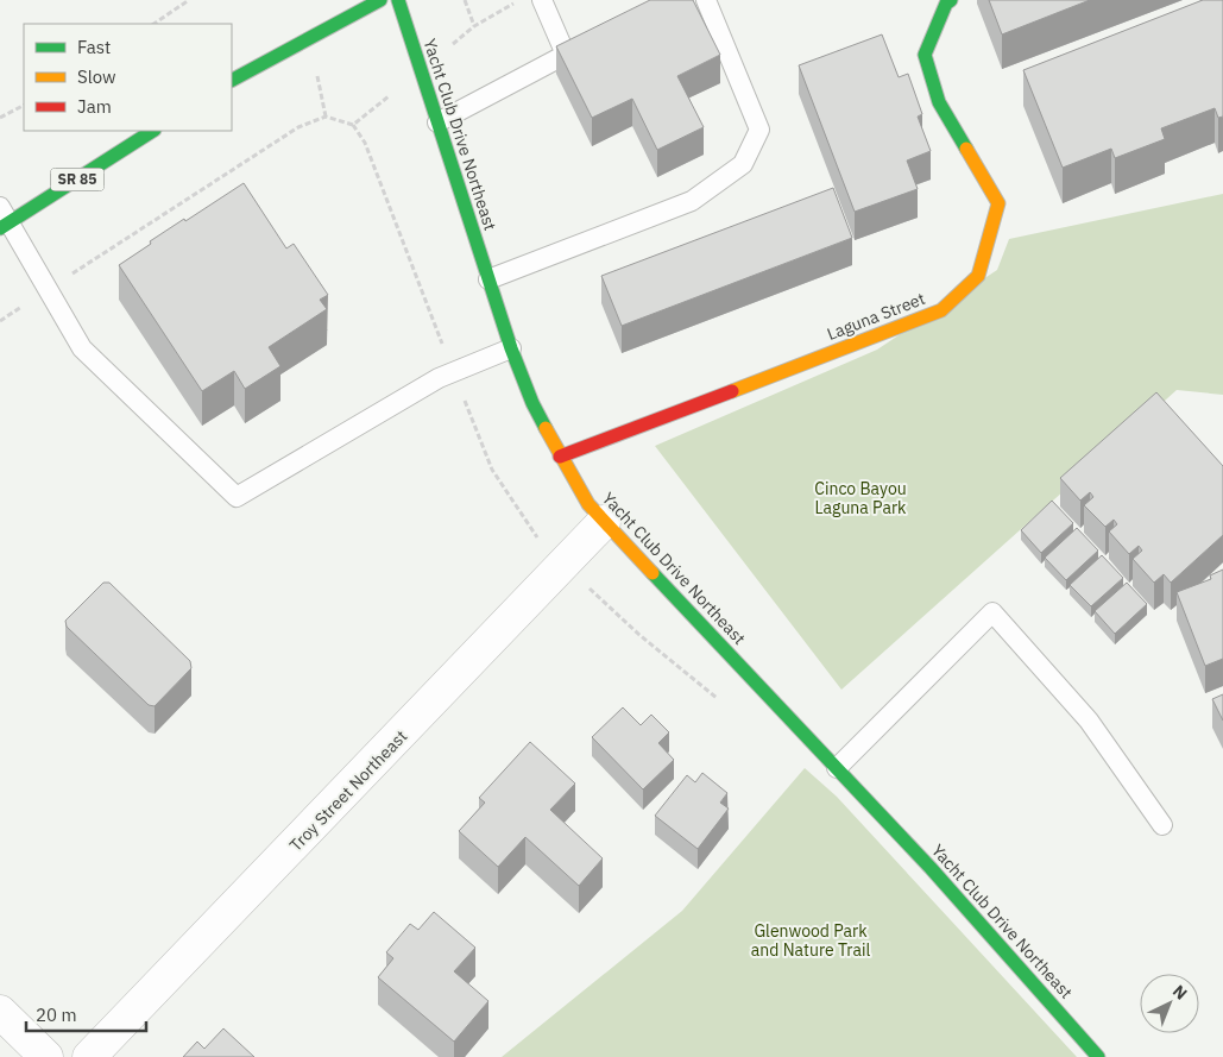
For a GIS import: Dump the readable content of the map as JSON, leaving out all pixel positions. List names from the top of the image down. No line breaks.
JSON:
{"streets":{"main road":["Yacht Club Drive Northeast","SR 85","Laguna Street"],"street":["Troy Street Northeast"]},"crossings":[["Yacht Club Drive Northeast","Laguna Street"],["Yacht Club Drive Northeast","Troy Street Northeast"]],"parks":["Cinco Bayou Laguna Park","Glenwood Park and Nature Trail"],"legend":["Fast","Slow","Jam"],"scale_bar":"20 m","north":"top right"}
